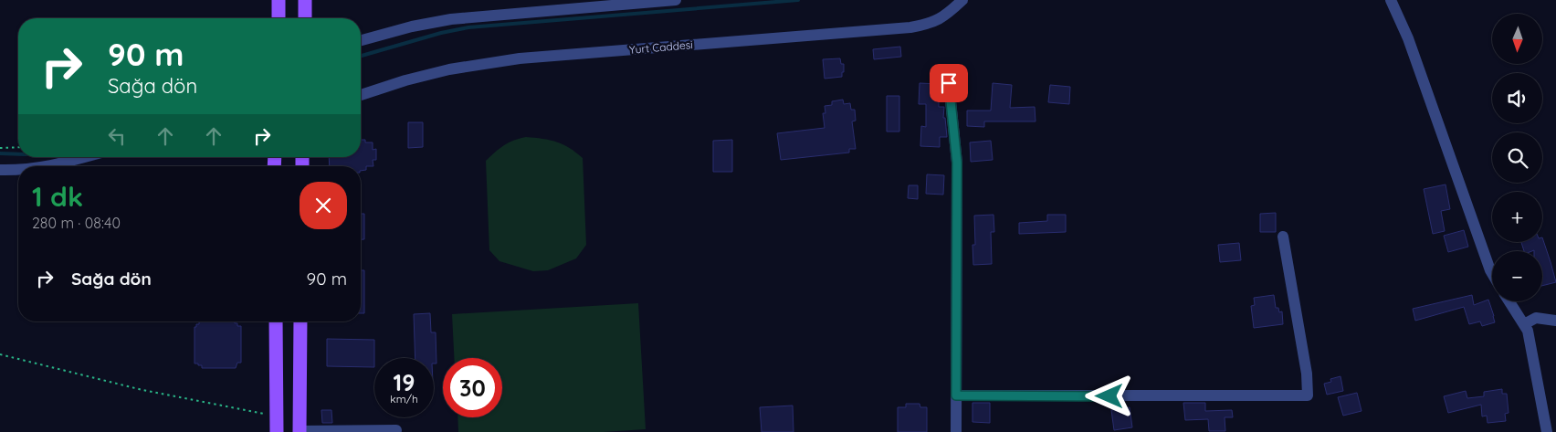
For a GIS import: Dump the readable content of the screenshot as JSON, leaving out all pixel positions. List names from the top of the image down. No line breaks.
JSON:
{"streets":{"street":["Yurt Caddesi"]},"north":"bottom","page":{"map_buttons":["+","−"],"turn":["90 m","Sağa dön"],"heading":["1 dk","280 m · 08:40"],"list":[{"name":"Sağa dön","value":"90 m"}],"speed":"19 km/h","limit":"30"}}
